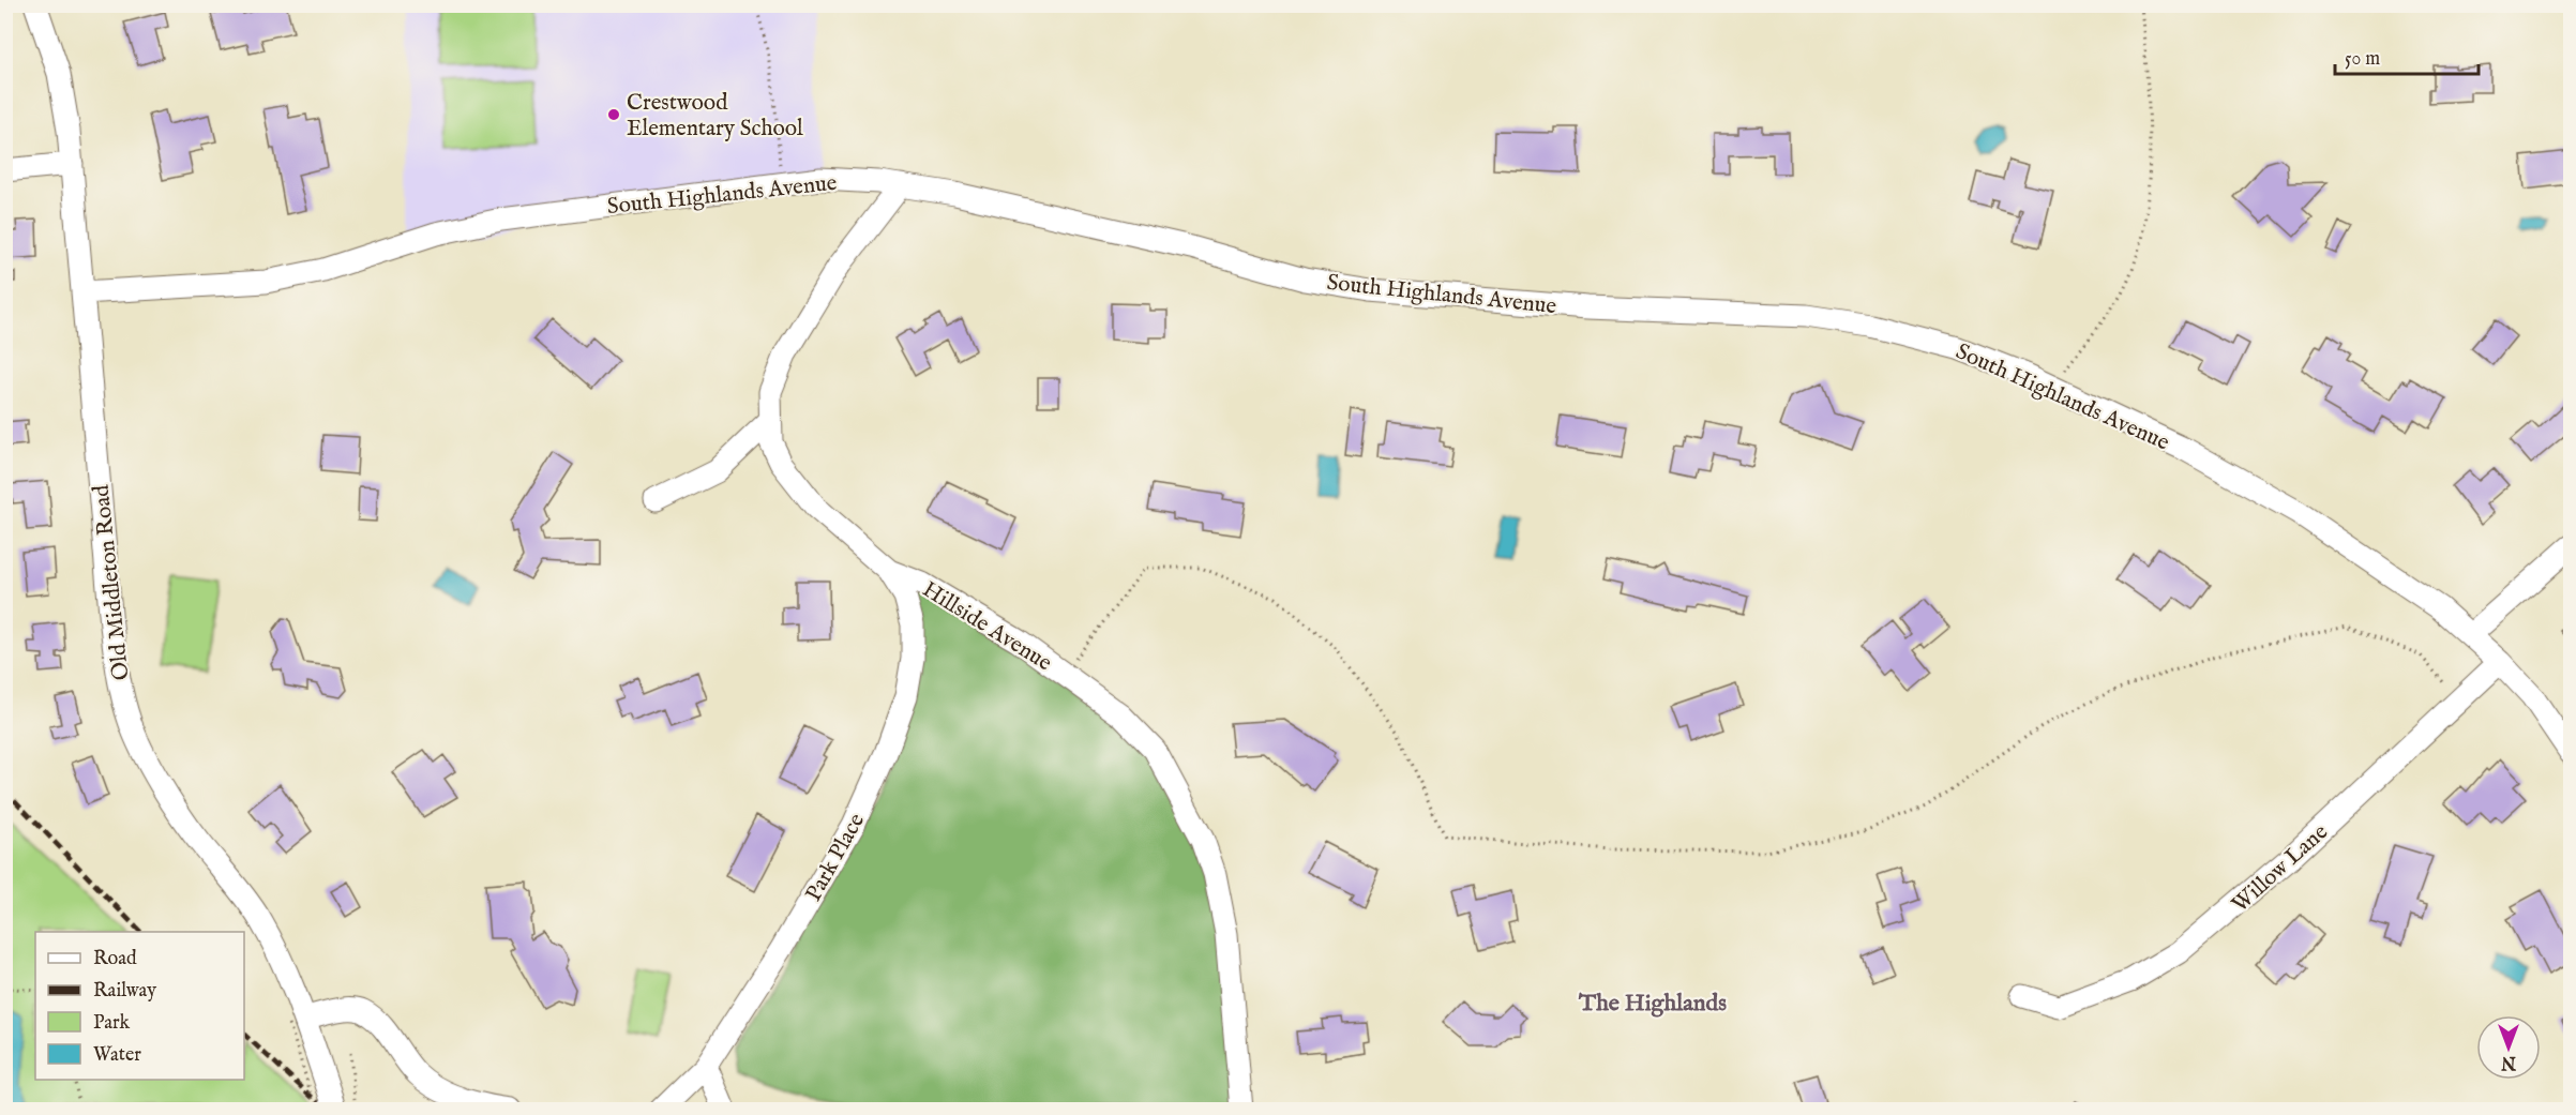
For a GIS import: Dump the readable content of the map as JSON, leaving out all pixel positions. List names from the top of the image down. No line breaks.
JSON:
{"streets":{"street":["South Highlands Avenue","Old Middleton Road","Hillside Avenue","Park Place","Willow Lane"]},"crossings":[["South Highlands Avenue","Old Middleton Road"],["South Highlands Avenue","Hillside Avenue"],["South Highlands Avenue","Willow Lane"],["Hillside Avenue","Park Place"]],"districts":["The Highlands"],"places":["Crestwood Elementary School"],"legend":["Road","Railway","Park","Water"],"scale_bar":"50 m","north":"bottom"}
